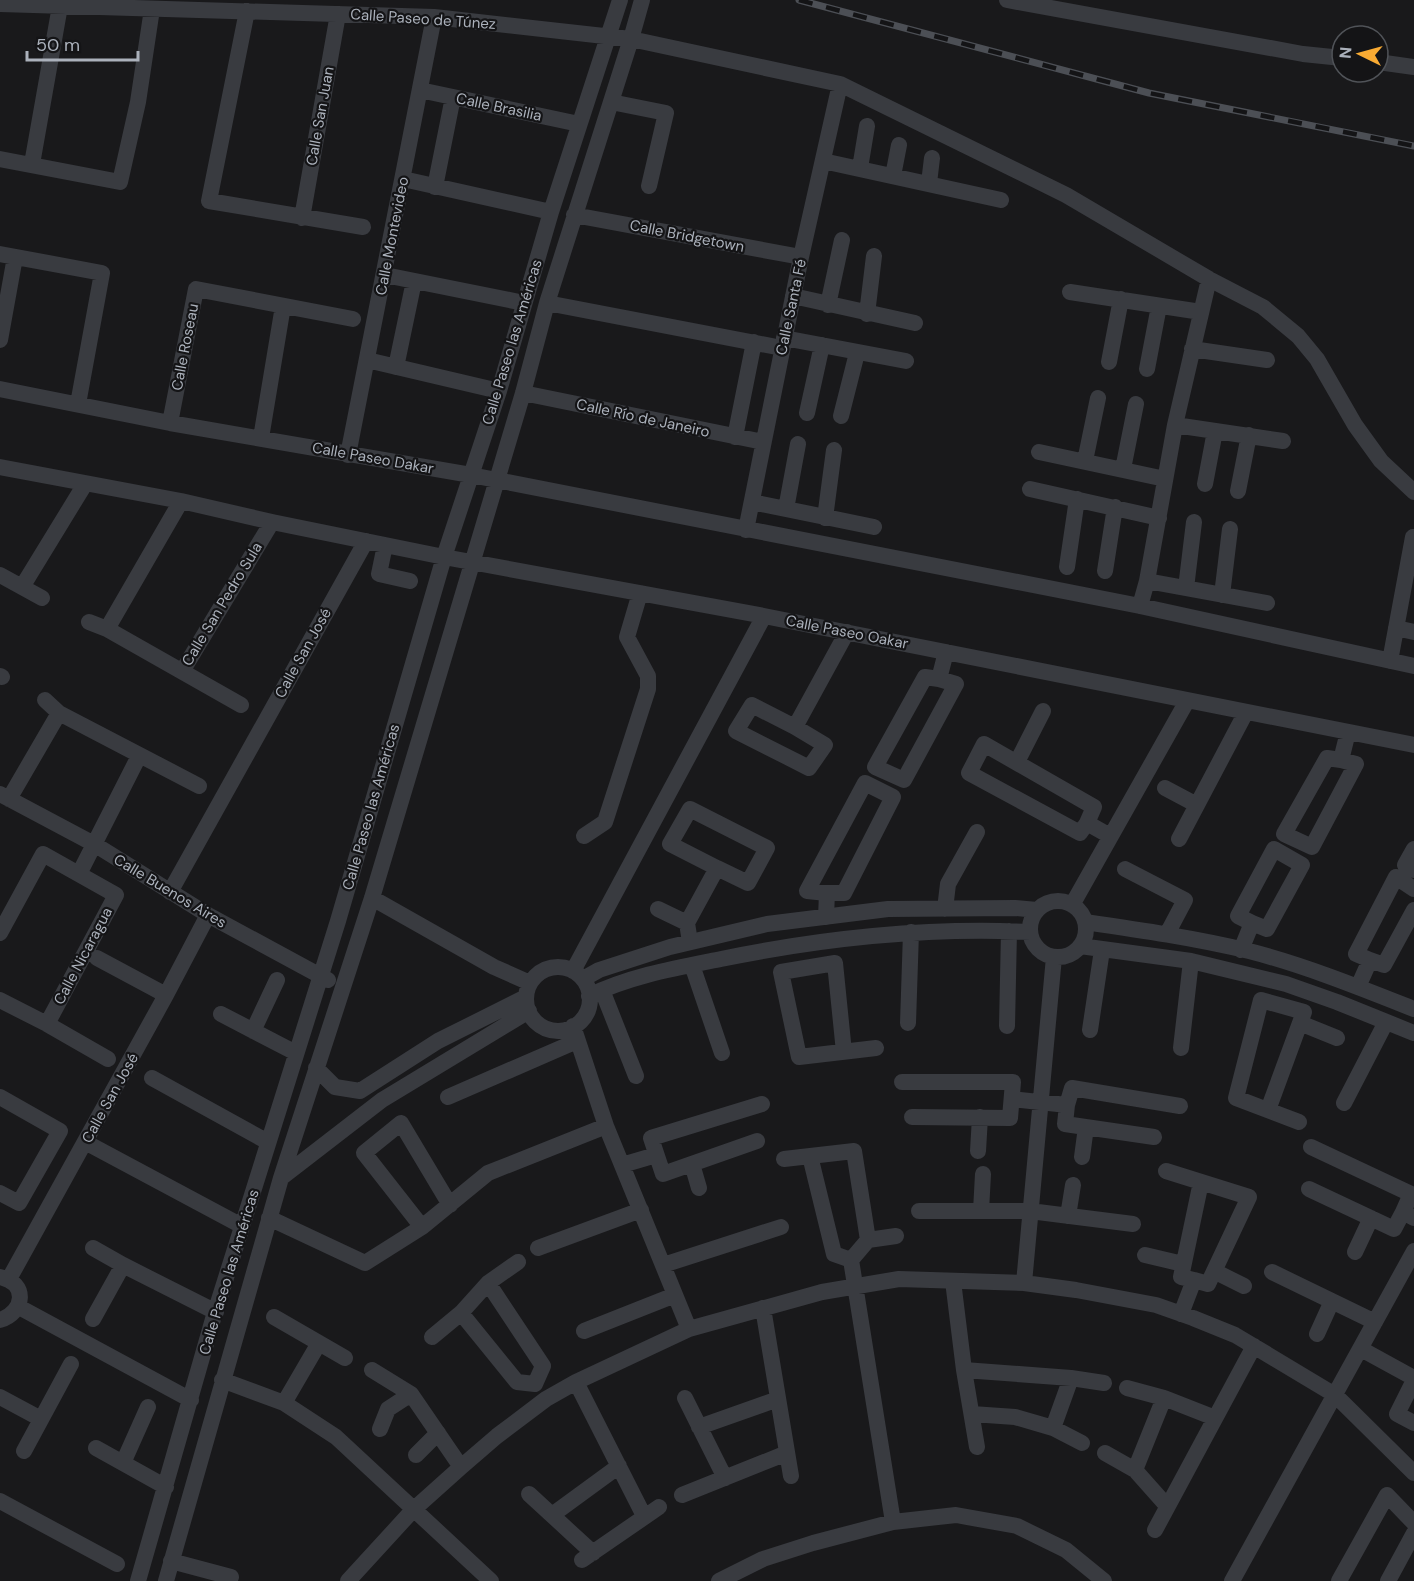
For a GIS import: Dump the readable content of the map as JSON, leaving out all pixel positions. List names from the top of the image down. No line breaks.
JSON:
{"streets":{"street":["Calle Paseo de Túnez","Calle Brasilia","Calle San Juan","Calle Montevideo","Calle Bridgetown","Calle Santa Fé","Calle Paseo las Américas","Calle Roseau","Calle Río de Janeiro","Calle Paseo Dakar","Calle San Pedro Sula","Calle Paseo Oakar","Calle San José","Calle Buenos Aires","Calle Nicaragua"]},"crossings":[["Calle Paseo de Túnez","Calle San Juan"],["Calle Paseo de Túnez","Calle Montevideo"],["Calle Paseo de Túnez","Calle Santa Fé"],["Calle Paseo de Túnez","Calle Paseo las Américas"],["Calle Brasilia","Calle Montevideo"],["Calle Brasilia","Calle Paseo las Américas"],["Calle Montevideo","Calle Paseo Dakar"],["Calle Bridgetown","Calle Santa Fé"],["Calle Bridgetown","Calle Paseo las Américas"],["Calle Santa Fé","Calle Río de Janeiro"],["Calle Santa Fé","Calle Paseo Dakar"],["Calle Paseo las Américas","Calle Río de Janeiro"],["Calle Paseo las Américas","Calle Paseo Dakar"],["Calle Paseo las Américas","Calle Paseo Oakar"],["Calle Paseo las Américas","Calle Buenos Aires"],["Calle Roseau","Calle Paseo Dakar"],["Calle San José","Calle Buenos Aires"]],"scale_bar":"50 m","north":"left"}
